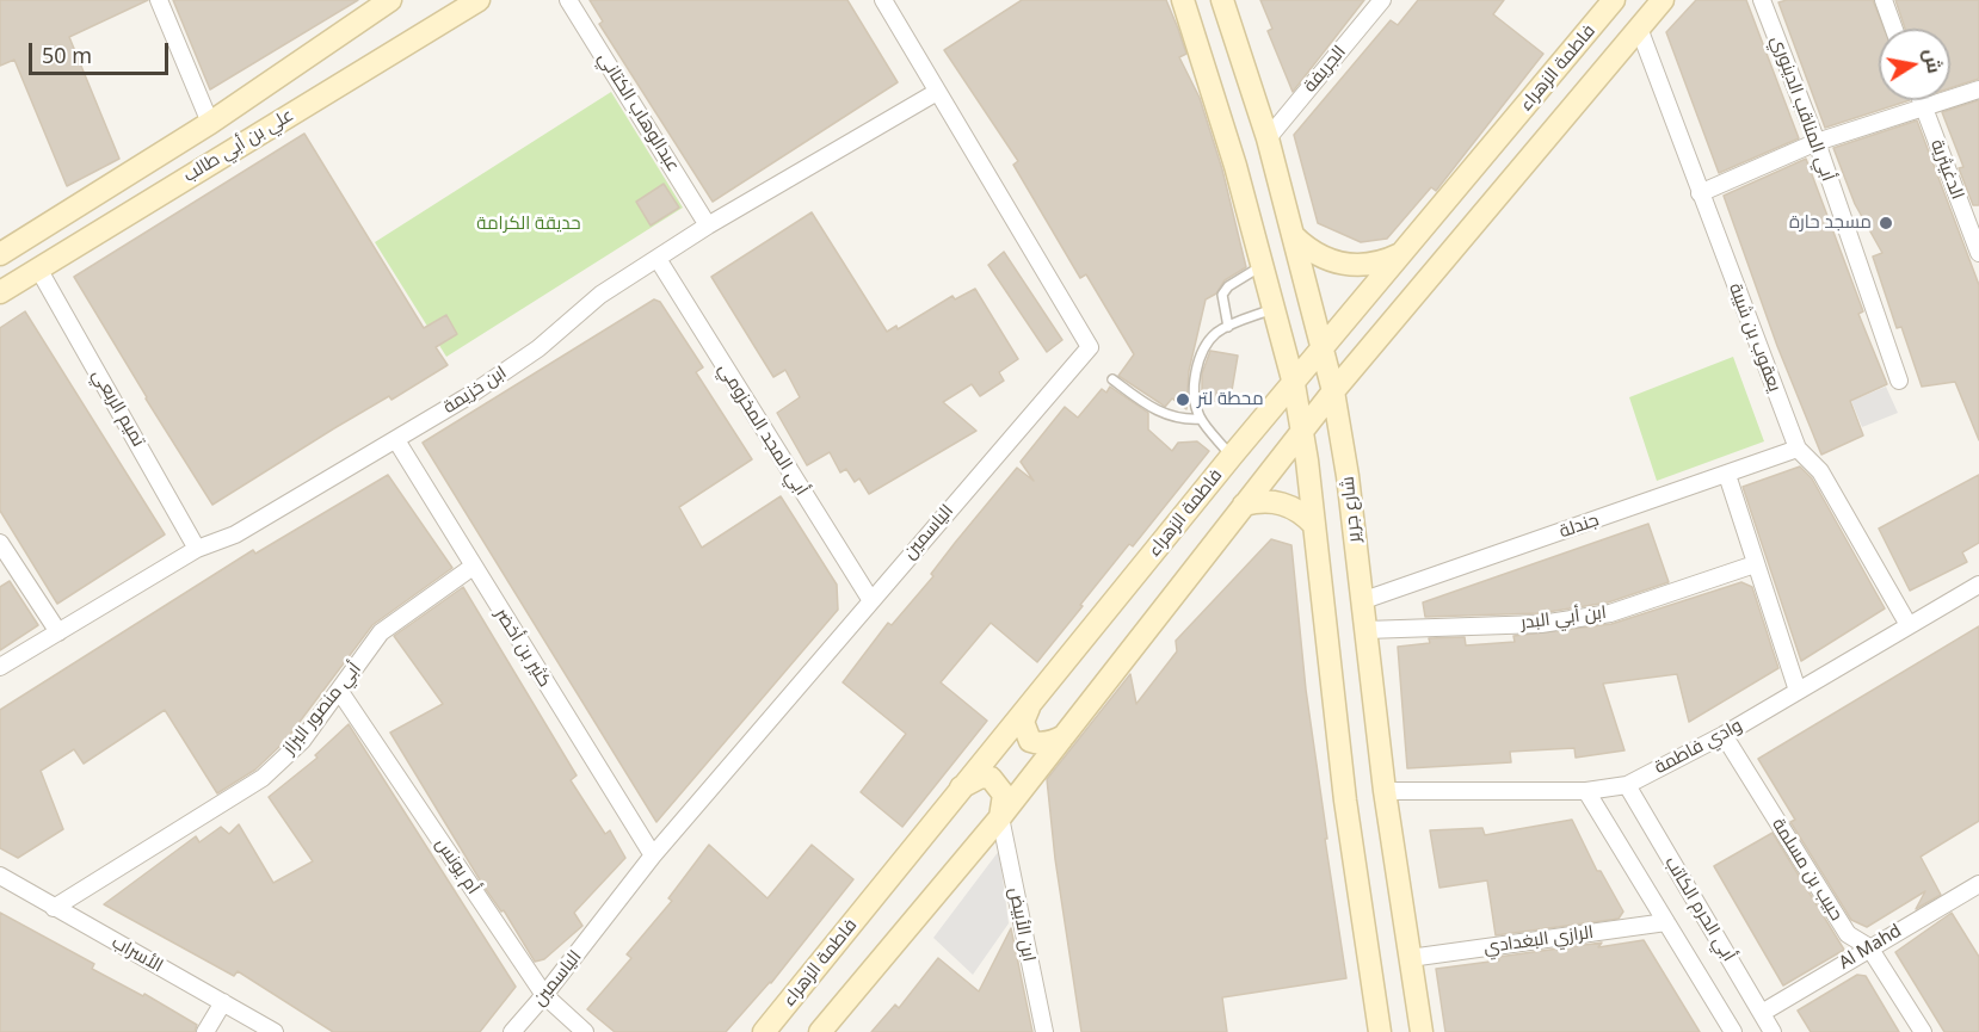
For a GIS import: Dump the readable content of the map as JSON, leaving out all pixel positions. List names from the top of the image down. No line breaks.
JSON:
{"streets":{"main road":["فاطمة الزهراء","علي بن أبي طالب","شارع جرير"],"street":["الجريفة","أبي المناقب الدينوري","عبدالوهاب الكتاني","الدغيثرية","يعقوب بن شيبة","ابن خزيمة","تميم الربعي","أبي المجد المخزومي","جندلة","الياسمين","ابن أبي البدر","كثير بن أخضر","أبي منصور البزاز","وادي فاطمة","أم يونس","حبيب بن مسلمة","أبي الحرم الكاتب","ابن الأبيض","الرازي البغدادي","Al Mahd","الأسراب"]},"crossings":[["فاطمة الزهراء","شارع جرير"],["الجريفة","شارع جرير"],["عبدالوهاب الكتاني","ابن خزيمة"],["علي بن أبي طالب","تميم الربعي"],["يعقوب بن شيبة","جندلة"],["يعقوب بن شيبة","وادي فاطمة"],["ابن خزيمة","تميم الربعي"],["ابن خزيمة","أبي المجد المخزومي"],["ابن خزيمة","الياسمين"],["ابن خزيمة","كثير بن أخضر"],["أبي المجد المخزومي","الياسمين"],["شارع جرير","جندلة"],["شارع جرير","ابن أبي البدر"],["شارع جرير","وادي فاطمة"],["شارع جرير","الرازي البغدادي"],["الياسمين","كثير بن أخضر"],["الياسمين","أم يونس"],["كثير بن أخضر","أبي منصور البزاز"],["أبي منصور البزاز","أم يونس"],["أبي منصور البزاز","الأسراب"],["وادي فاطمة","حبيب بن مسلمة"],["وادي فاطمة","أبي الحرم الكاتب"],["حبيب بن مسلمة","Al Mahd"],["أبي الحرم الكاتب","الرازي البغدادي"],["أبي الحرم الكاتب","Al Mahd"]],"parks":["حديقة الكرامة"],"places":["مسجد حارة","محطة لتر"],"scale_bar":"50 m","north":"right"}
